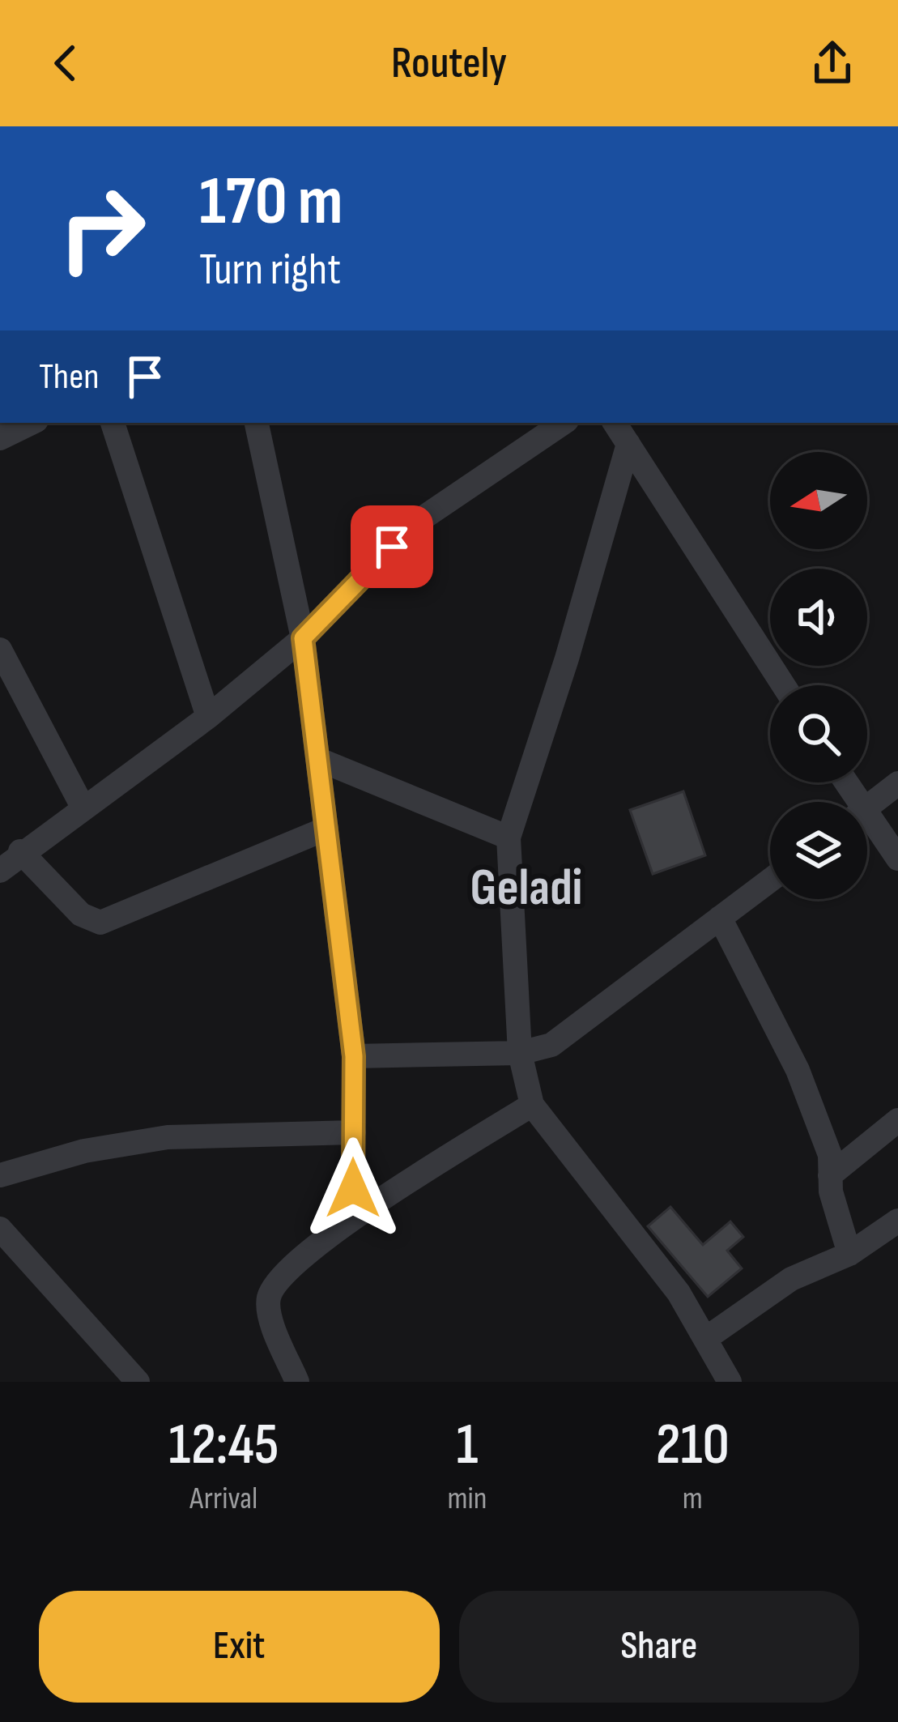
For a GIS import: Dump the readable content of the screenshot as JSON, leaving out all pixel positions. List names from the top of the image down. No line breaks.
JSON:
{"districts":["Geladi"],"north":"left","page":{"header":"Routely","turn":["170 m","Turn right"],"then":"Then","eta":["12:45","Arrival","1","min","210","m"],"buttons":["Exit","Share"]}}
